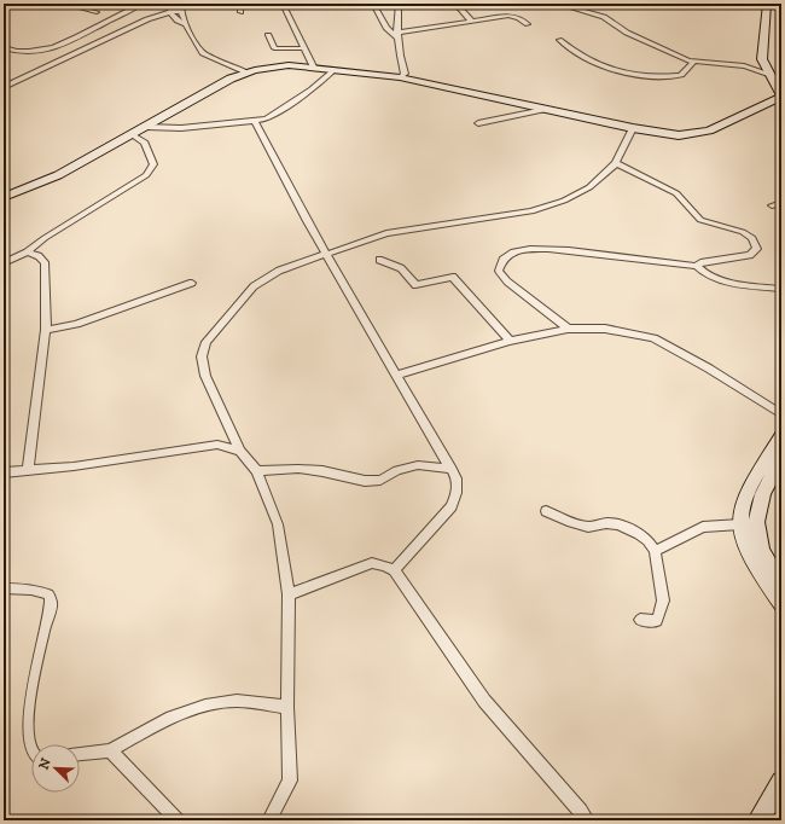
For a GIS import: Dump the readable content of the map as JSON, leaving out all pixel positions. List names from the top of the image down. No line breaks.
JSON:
{"north":"top left"}
